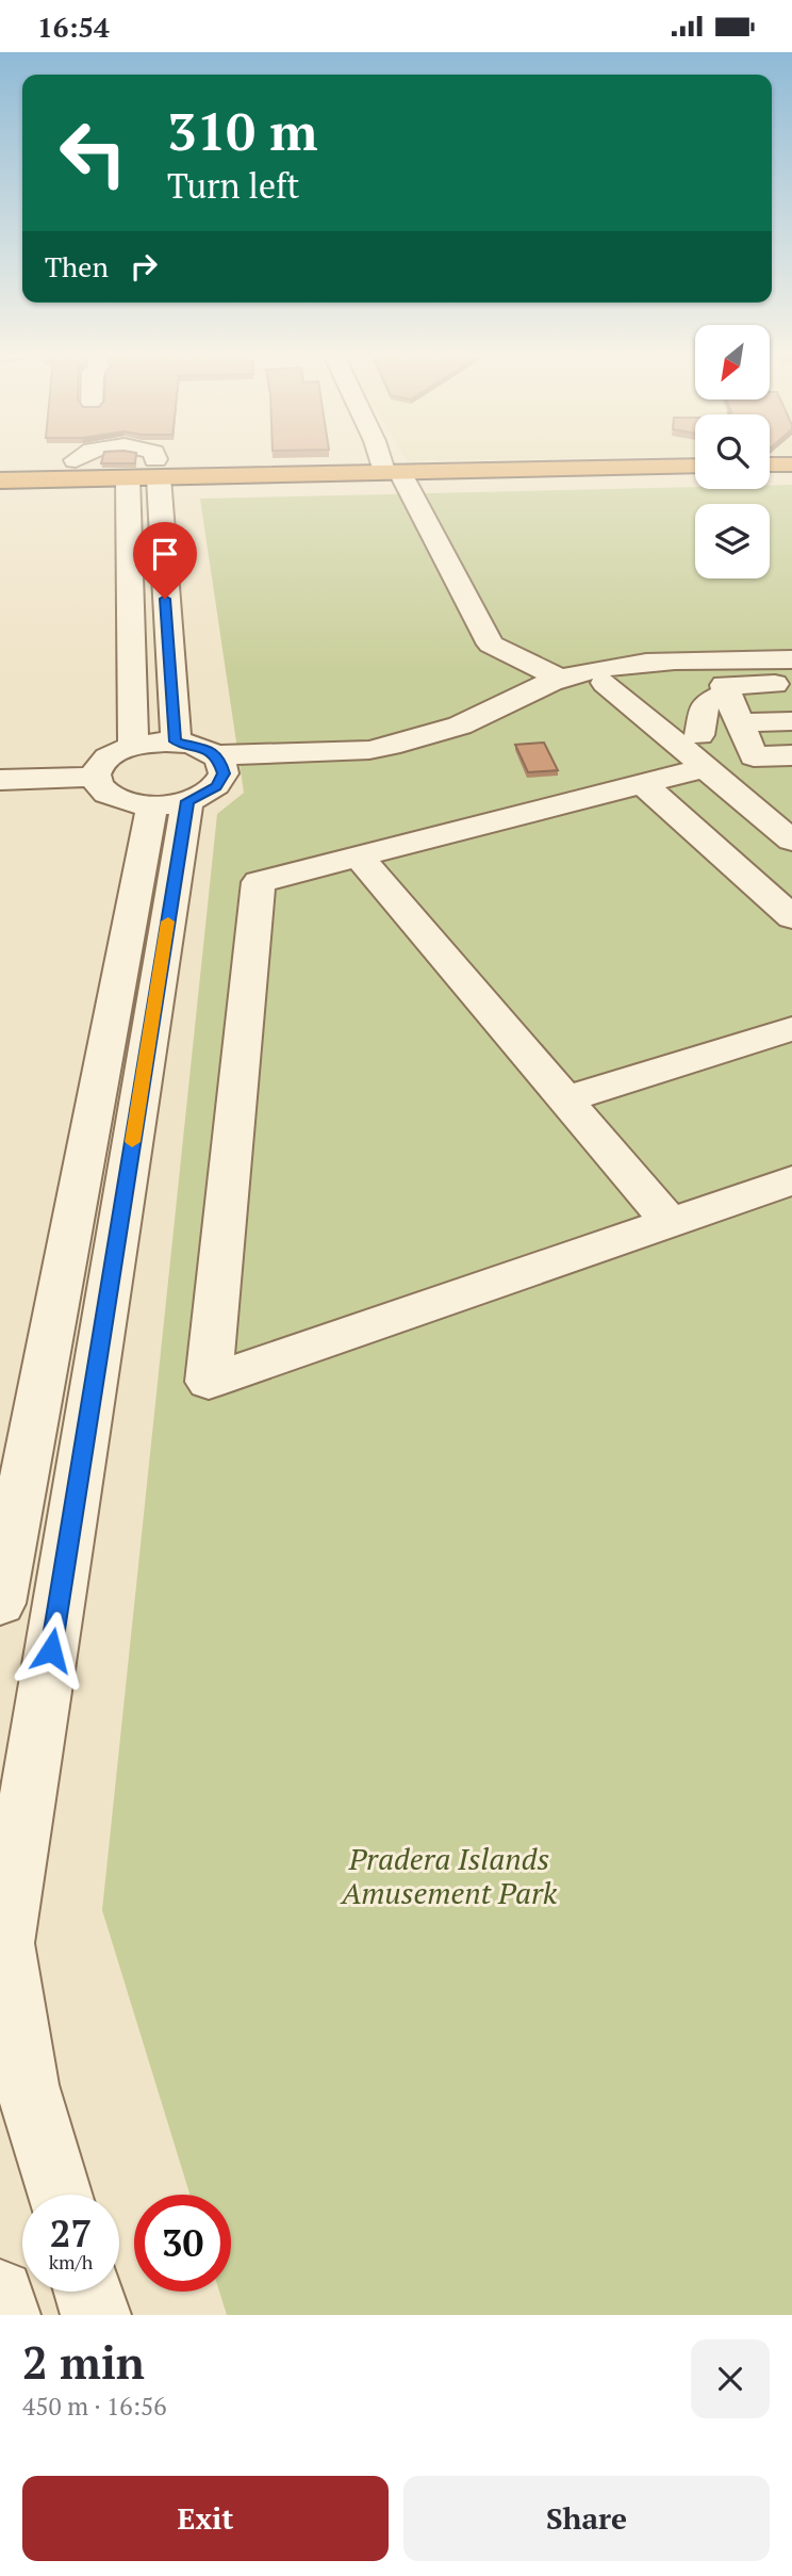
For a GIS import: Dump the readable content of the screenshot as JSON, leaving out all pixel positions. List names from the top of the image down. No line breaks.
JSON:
{"parks":["Pradera Islands Amusement Park"],"north":"bottom left","page":{"status":"16:54","turn":["310 m","Turn left"],"then":"Then","speed":"27 km/h","limit":"30","heading":["2 min","450 m · 16:56"],"buttons":["Exit","Share"]}}
